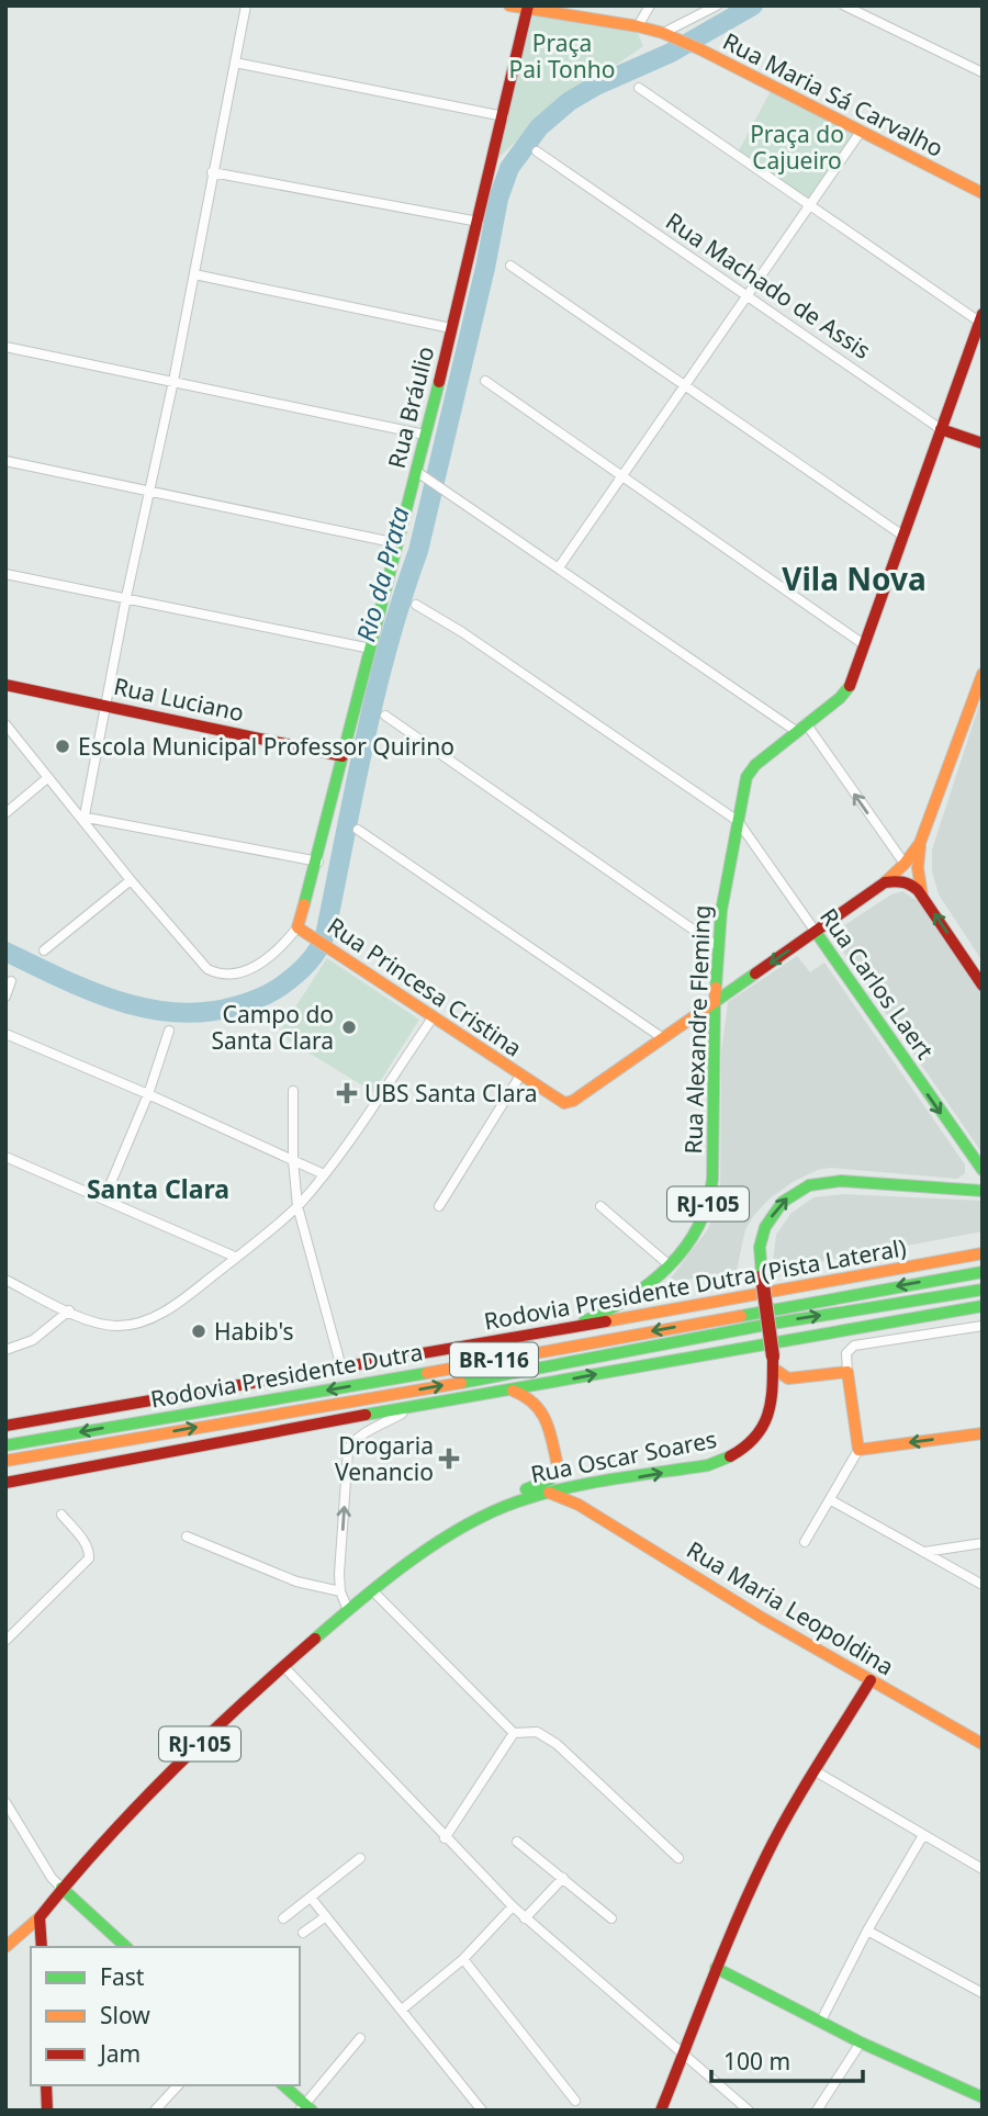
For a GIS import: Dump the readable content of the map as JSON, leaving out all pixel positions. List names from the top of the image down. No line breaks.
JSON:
{"streets":{"main road":["Rua Maria Sá Carvalho","Rua Machado de Assis","Rua Bráulio","Rua Luciano","Rua Carlos Laert","Rua Princesa Cristina","Rua Alexandre Fleming","RJ-105","Rodovia Presidente Dutra (Pista Lateral)","BR-116","Rodovia Presidente Dutra","Rua Oscar Soares","Rua Maria Leopoldina"]},"crossings":[["Rua Maria Sá Carvalho","Rua Bráulio"],["Rua Machado de Assis","Rua Alexandre Fleming"],["Rua Bráulio","Rua Luciano"],["Rua Bráulio","Rua Princesa Cristina"],["Rua Carlos Laert","Rua Alexandre Fleming"],["Rua Alexandre Fleming","Rodovia Presidente Dutra (Pista Lateral)"],["RJ-105","Rua Oscar Soares"],["Rua Oscar Soares","Rua Maria Leopoldina"]],"one_way":["Rua Carlos Laert"],"districts":["Vila Nova","Santa Clara"],"water":["Rio da Prata"],"parks":["Praça Pai Tonho","Praça do Cajueiro"],"places":{"other":["Escola Municipal Professor Quirino","Campo do Santa Clara","Habib's"],"health":["UBS Santa Clara","Drogaria Venancio"]},"legend":["Fast","Slow","Jam"],"scale_bar":"100 m"}
